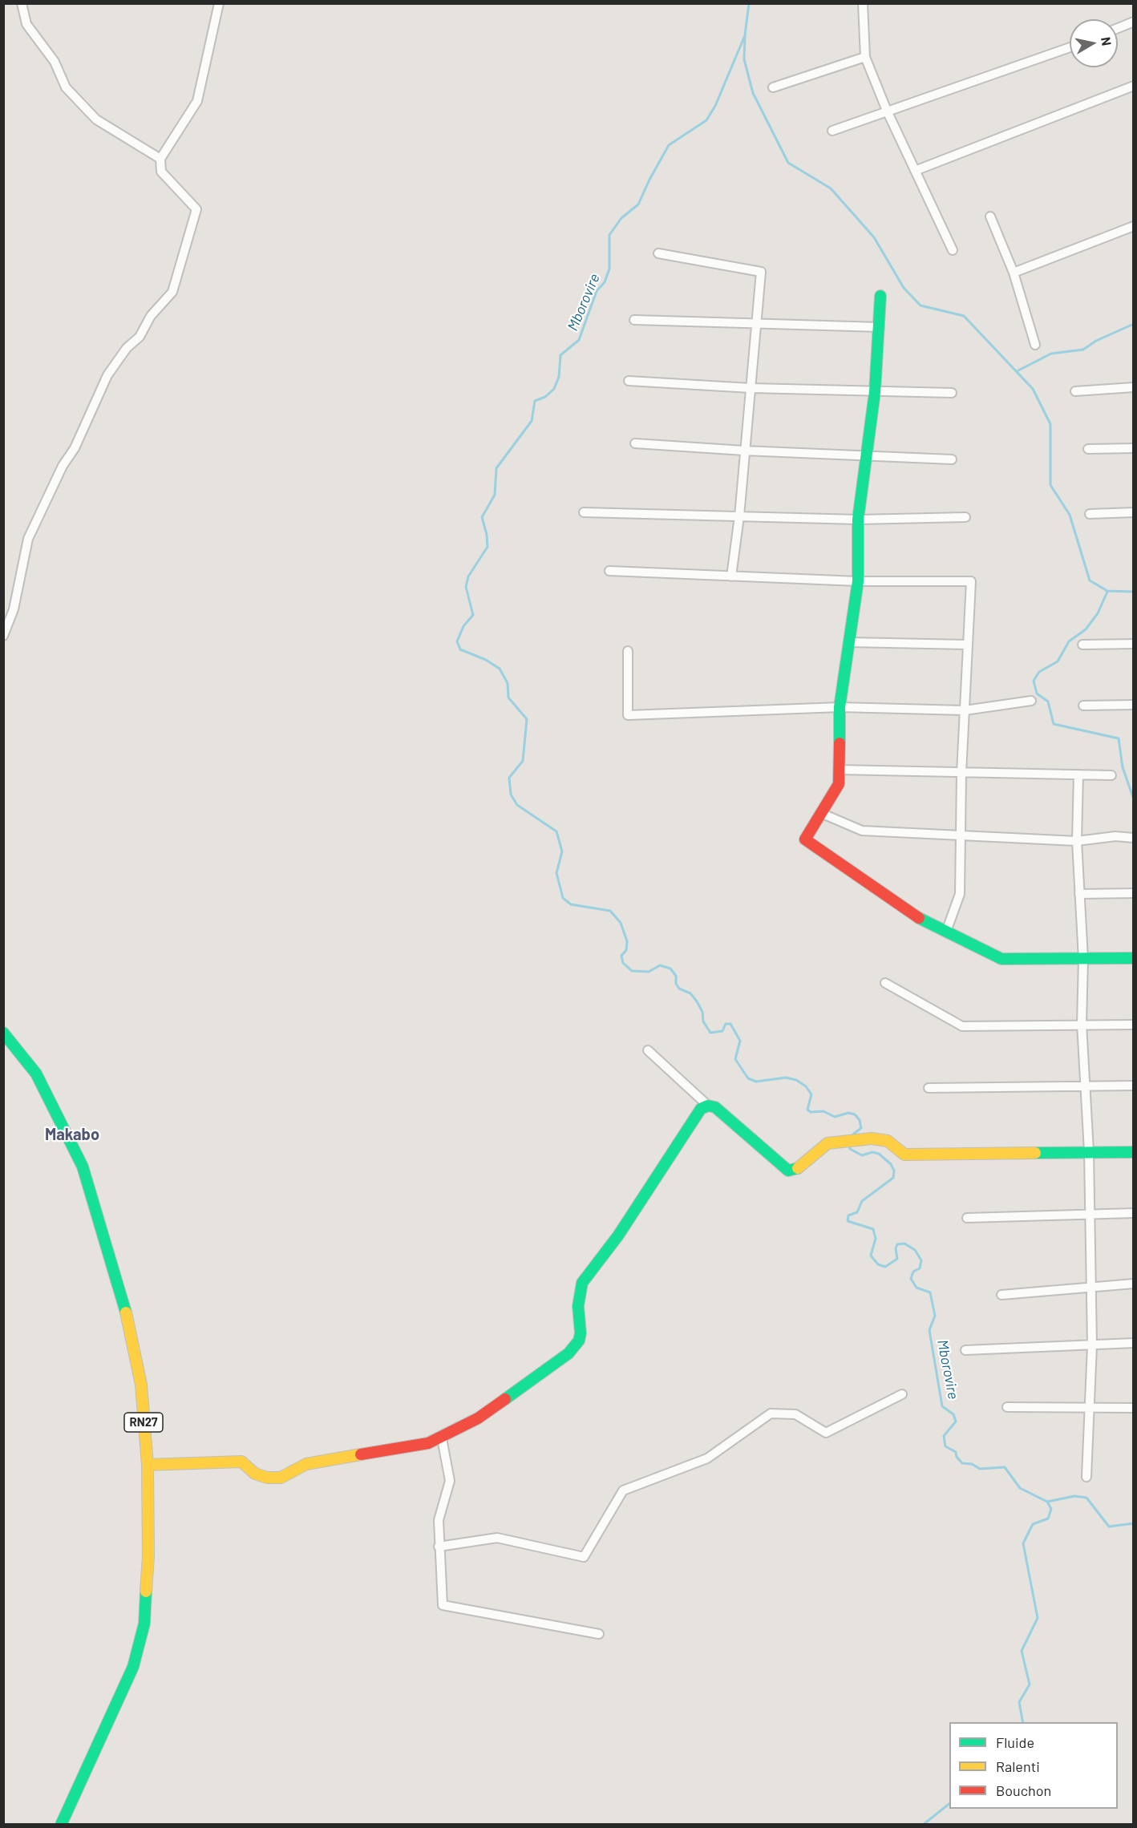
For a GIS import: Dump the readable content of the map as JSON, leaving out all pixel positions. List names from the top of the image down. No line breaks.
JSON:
{"streets":{"street":["RN27"]},"districts":["Makabo"],"water":["Mborovire"],"legend":["Fluide","Ralenti","Bouchon"],"north":"right"}
